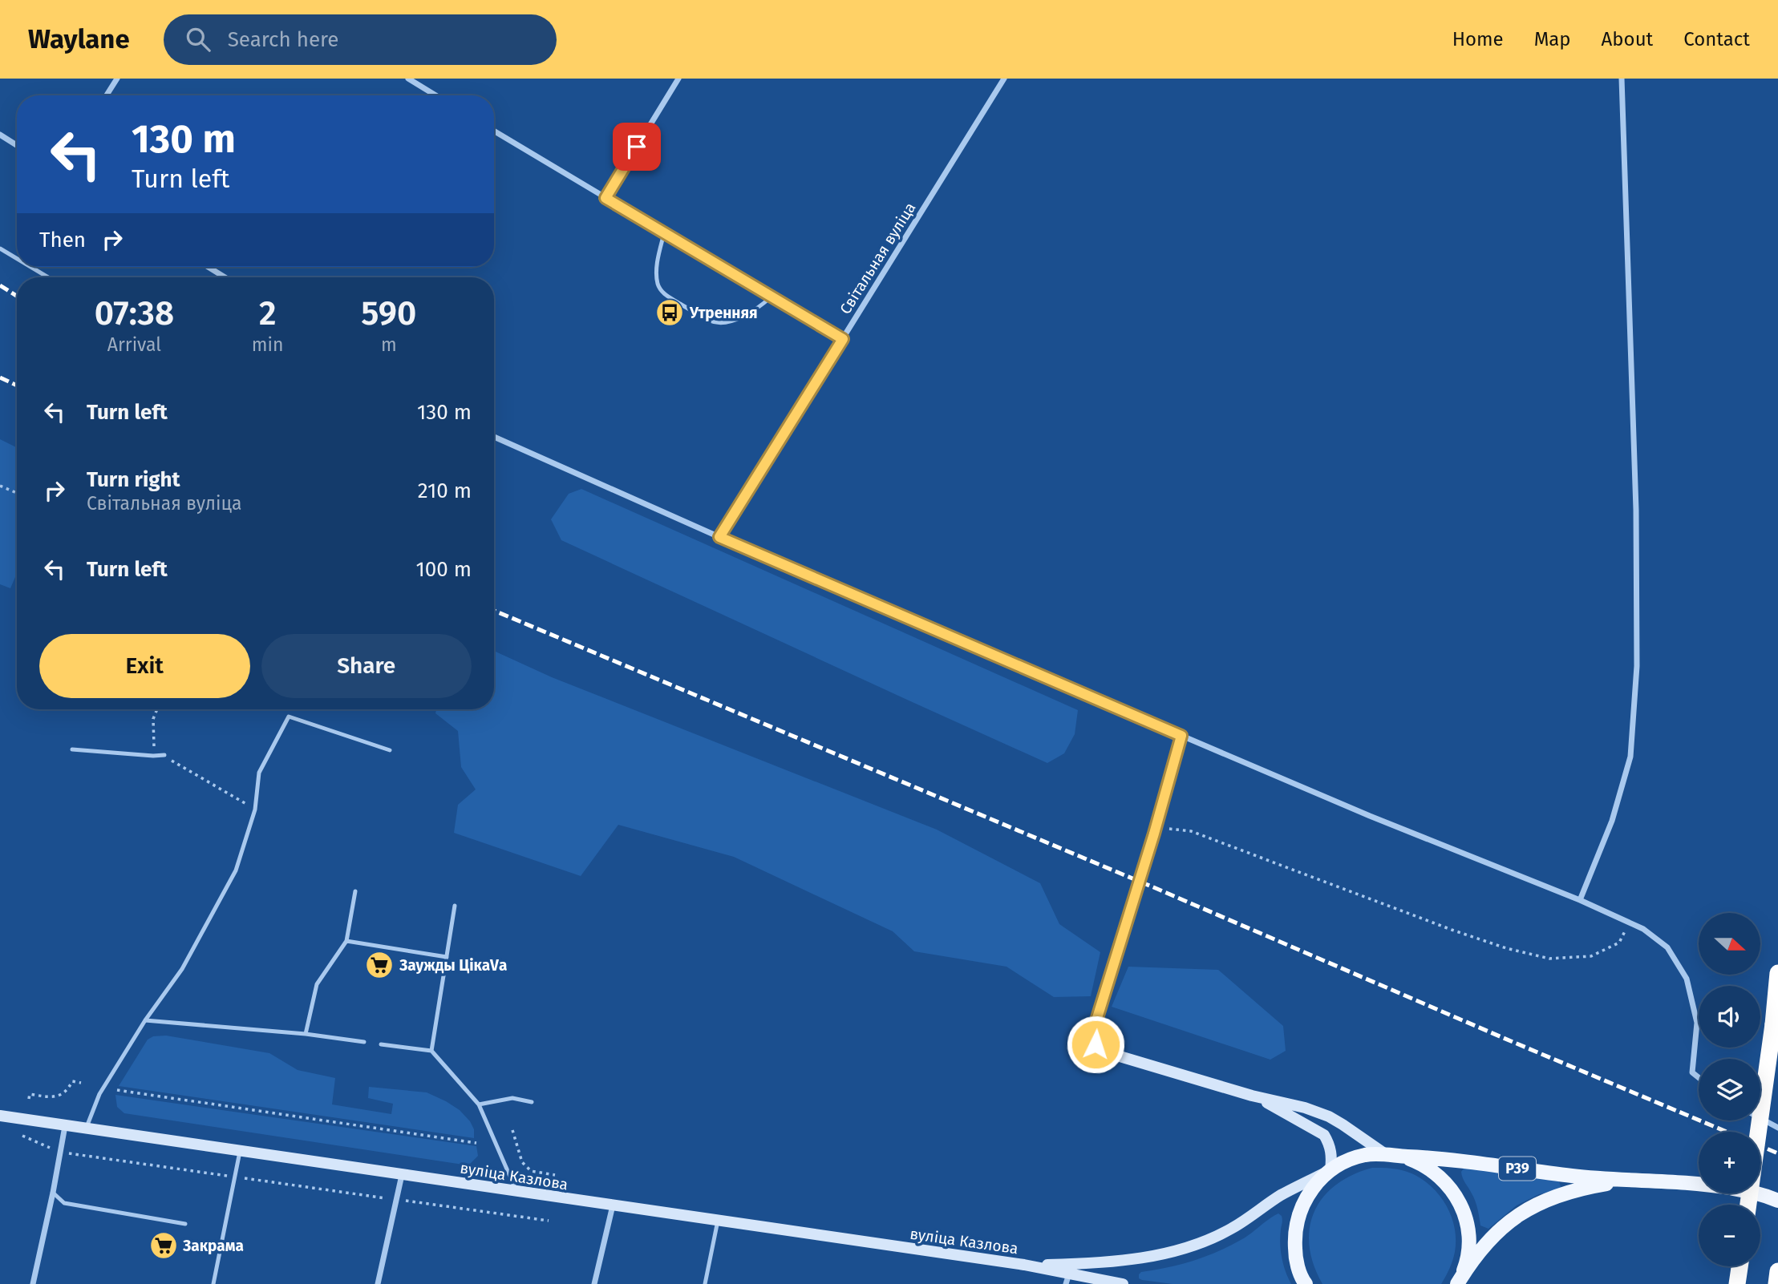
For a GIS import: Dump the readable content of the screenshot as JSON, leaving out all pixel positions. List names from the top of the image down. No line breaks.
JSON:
{"streets":{"main road":["Р39","вуліца Казлова"],"street":["Світальная вуліца"]},"places":{"bus stop":["Утренняя"],"supermarket":["Заужды ЦікаVа","Закрама"]},"north":"right","page":{"header":"Waylane","search":"Search here","nav":["Home","Map","About","Contact"],"turn":["130 m","Turn left"],"then":"Then","eta":["07:38","Arrival","2","min","590","m"],"list":[{"name":"Turn left","value":"130 m"},{"name":"Turn right","note":"Світальная вуліца","value":"210 m"},{"name":"Turn left","value":"100 m"}],"buttons":["Exit","Share"],"map_buttons":["+","−"]}}
